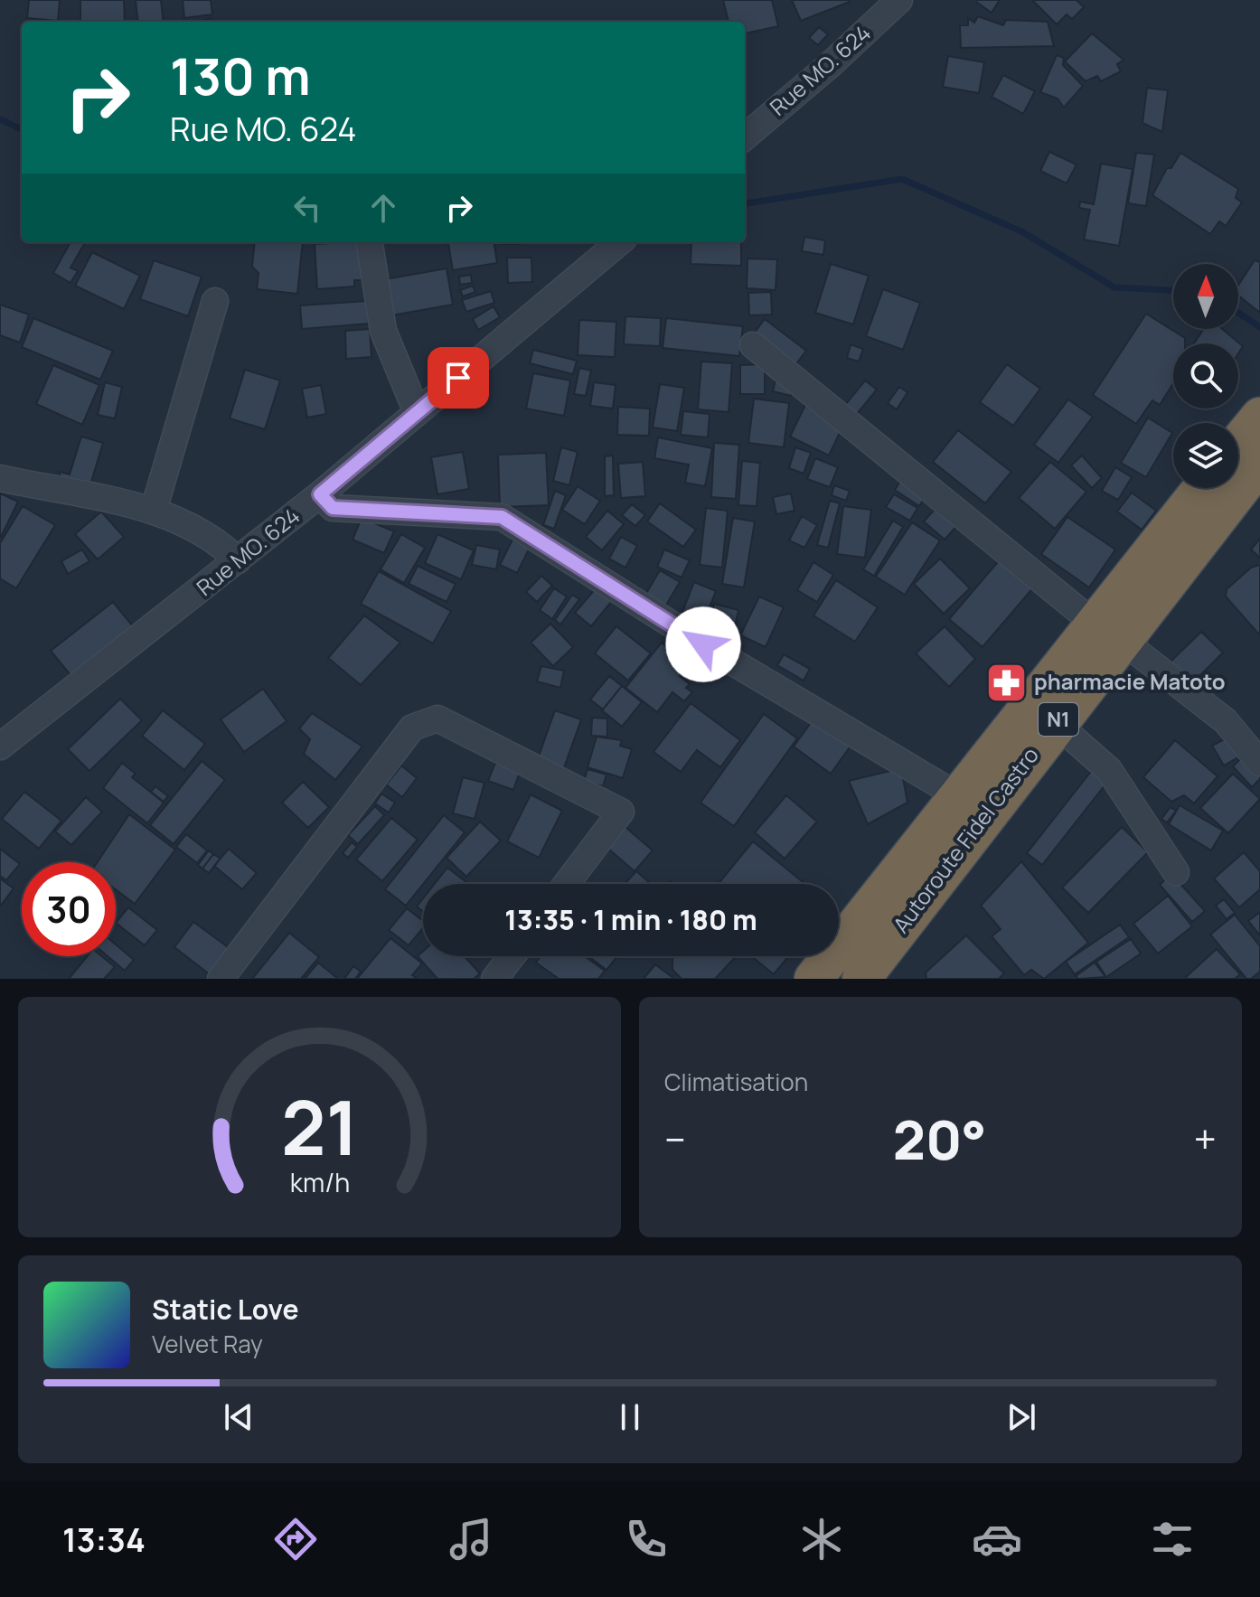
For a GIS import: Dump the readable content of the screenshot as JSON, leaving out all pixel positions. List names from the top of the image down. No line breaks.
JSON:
{"streets":{"highway":["N1","Autoroute Fidel Castro"],"street":["Rue MO. 624"]},"places":{"pharmacy":["pharmacie Matoto"]},"north":"top","page":{"turn":["130 m","Rue MO. 624"],"limit":"30","trip":"13:35 · 1 min · 180 m","tile":"Climatisation","heat":["−","20°","+"],"song":["Static Love","Velvet Ray"],"tabs":"13:34","gauge":["21","km/h"]}}
